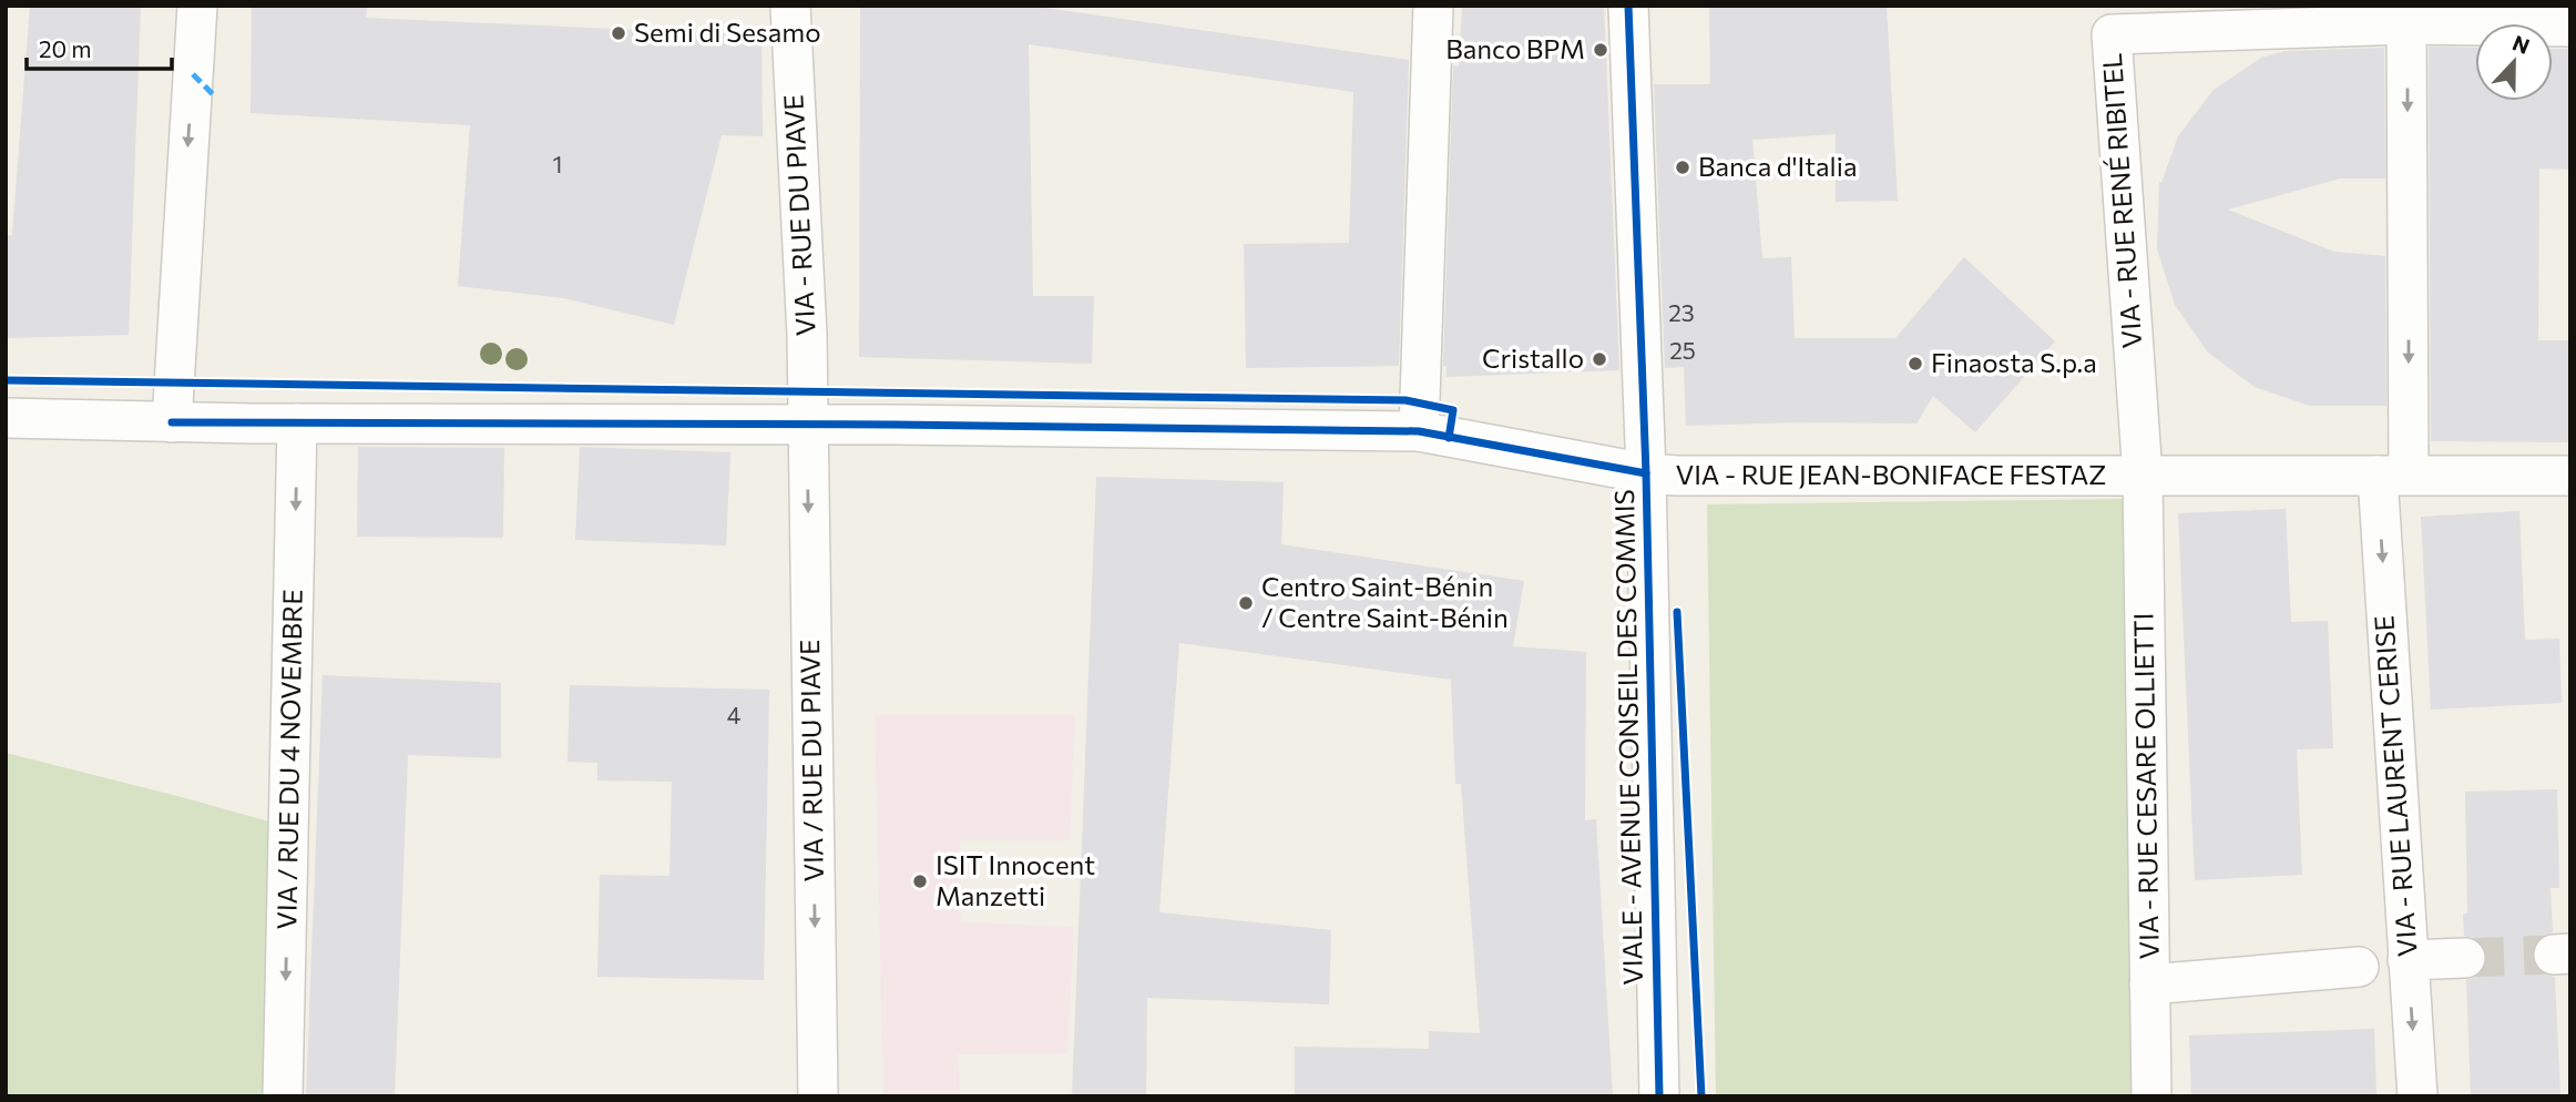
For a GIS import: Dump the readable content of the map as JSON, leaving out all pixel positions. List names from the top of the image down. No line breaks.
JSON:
{"streets":{"street":["VIA - RUE RENÉ RIBITEL","VIA - RUE DU PIAVE","VIA - RUE JEAN-BONIFACE FESTAZ","VIALE - AVENUE CONSEIL DES COMMIS","VIA / RUE DU 4 NOVEMBRE","VIA / RUE DU PIAVE","VIA - RUE CESARE OLLIETTI","VIA - RUE LAURENT CERISE"]},"crossings":[["VIA - RUE RENÉ RIBITEL","VIA - RUE JEAN-BONIFACE FESTAZ"],["VIA - RUE RENÉ RIBITEL","VIA - RUE CESARE OLLIETTI"],["VIA - RUE RENÉ RIBITEL","VIA - RUE LAURENT CERISE"],["VIA - RUE DU PIAVE","VIA - RUE JEAN-BONIFACE FESTAZ"],["VIA - RUE DU PIAVE","VIA / RUE DU PIAVE"],["VIA - RUE JEAN-BONIFACE FESTAZ","VIALE - AVENUE CONSEIL DES COMMIS"],["VIA - RUE JEAN-BONIFACE FESTAZ","VIA / RUE DU 4 NOVEMBRE"],["VIA - RUE JEAN-BONIFACE FESTAZ","VIA / RUE DU PIAVE"],["VIA - RUE JEAN-BONIFACE FESTAZ","VIA - RUE CESARE OLLIETTI"],["VIA - RUE JEAN-BONIFACE FESTAZ","VIA - RUE LAURENT CERISE"]],"one_way":["VIA / RUE DU 4 NOVEMBRE","VIA / RUE DU PIAVE","VIA - RUE LAURENT CERISE"],"places":["Semi di Sesamo","Banco BPM","Banca d'Italia","Cristallo","Finaosta S.p.a","Centro Saint-Bénin / Centre Saint-Bénin","ISIT Innocent Manzetti"],"house_numbers":["1","23","25","4"],"scale_bar":"20 m","north":"top"}
